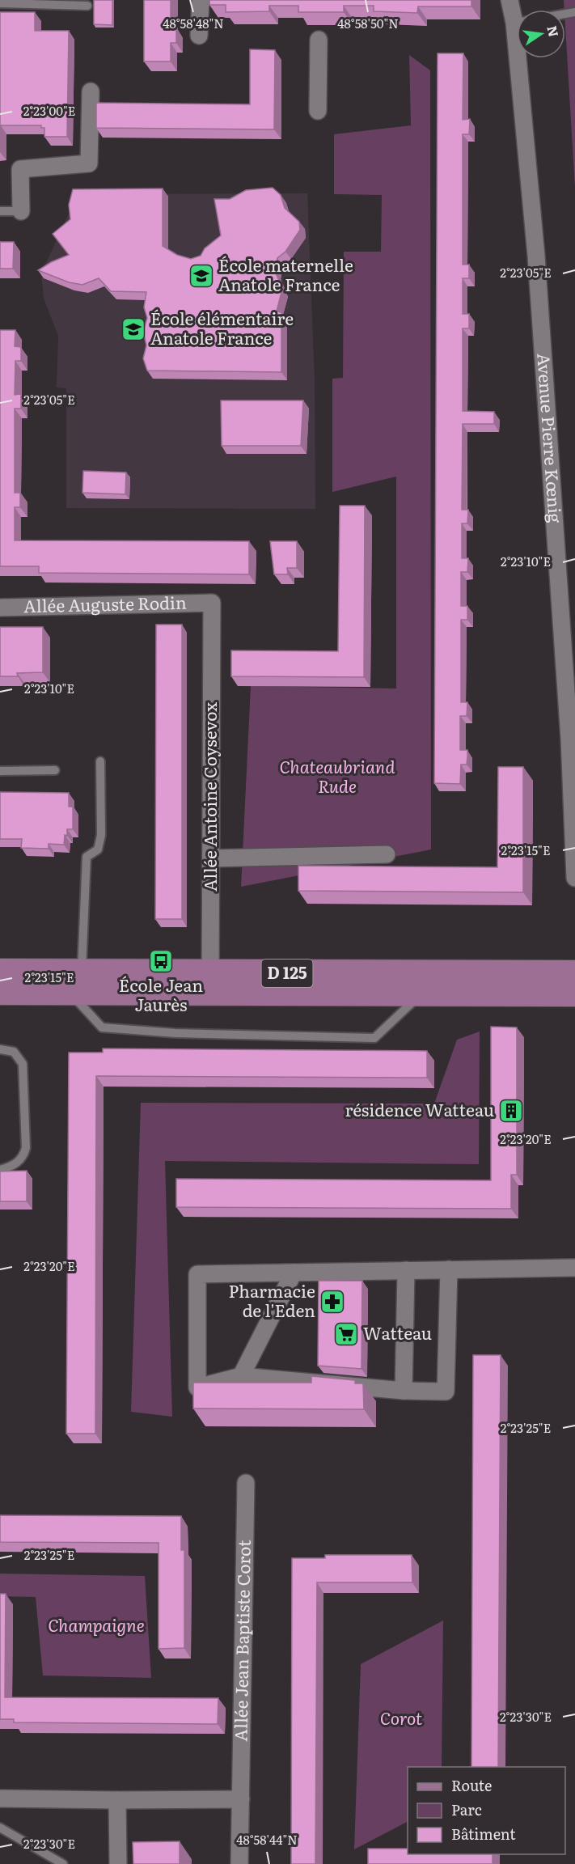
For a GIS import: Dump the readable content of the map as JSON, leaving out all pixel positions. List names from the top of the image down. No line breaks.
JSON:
{"streets":{"main road":["D 125"],"street":["Avenue Pierre Kœnig","Allée Auguste Rodin","Allée Antoine Coysevox","Allée Jean Baptiste Corot"]},"crossings":[["Allée Auguste Rodin","Allée Antoine Coysevox"],["Allée Antoine Coysevox","D 125"]],"parks":["Chateaubriand Rude","Champaigne","Corot"],"places":{"school or university":["École maternelle Anatole France","École élémentaire Anatole France"],"bus stop":["École Jean Jaurès"],"building":["résidence Watteau"],"pharmacy":["Pharmacie de l'Eden"],"supermarket":["Watteau"]},"legend":["Route","Parc","Bâtiment"],"north":"right","coordinates":["48°58'50\"N","48°58'48\"N","2°23'00\"E","2°23'05\"E","2°23'10\"E","2°23'15\"E","2°23'20\"E","2°23'25\"E","2°23'30\"E","48°58'44\"N"]}
